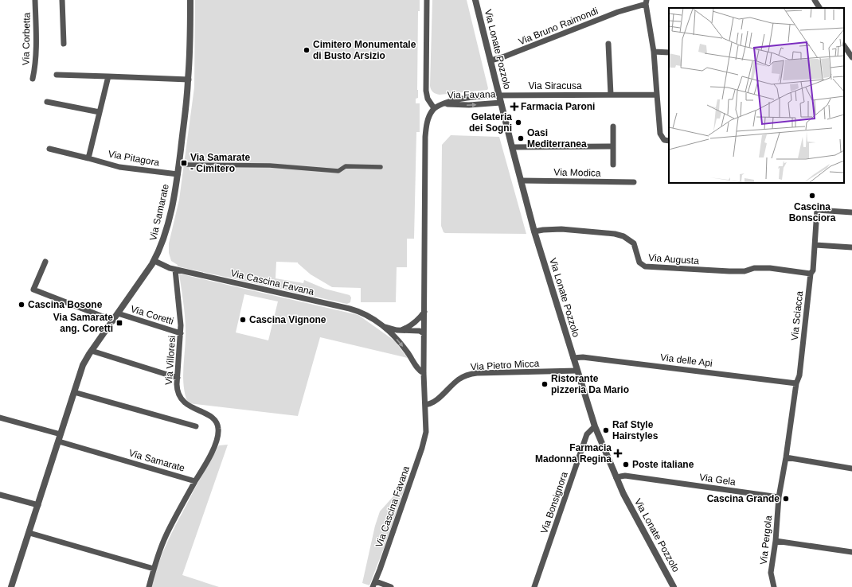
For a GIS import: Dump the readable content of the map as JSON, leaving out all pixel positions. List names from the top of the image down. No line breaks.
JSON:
{"streets":{"street":["Via Bruno Raimondi","Via Corbetta","Via Lonate Pozzolo","Via Siracusa","Via Favana","Via Pitagora","Via Modica","Via Samarate","Via Augusta","Via Cascina Favana","Via Coretti","Via Sciacca","Via Villoresi","Via delle Api","Via Pietro Micca","Via Gela","Via Bonsignora","Via Pergola"]},"crossings":[["Via Bruno Raimondi","Via Lonate Pozzolo"],["Via Lonate Pozzolo","Via Siracusa"],["Via Lonate Pozzolo","Via Favana"],["Via Lonate Pozzolo","Via Modica"],["Via Lonate Pozzolo","Via Augusta"],["Via Lonate Pozzolo","Via delle Api"],["Via Lonate Pozzolo","Via Pietro Micca"],["Via Lonate Pozzolo","Via Gela"],["Via Lonate Pozzolo","Via Bonsignora"],["Via Siracusa","Via Favana"],["Via Pitagora","Via Samarate"],["Via Samarate","Via Cascina Favana"],["Via Samarate","Via Coretti"],["Via Samarate","Via Villoresi"],["Via Augusta","Via Sciacca"],["Via Cascina Favana","Via Villoresi"],["Via Cascina Favana","Via Pietro Micca"],["Via Coretti","Via Villoresi"],["Via Sciacca","Via delle Api"],["Via Sciacca","Via Pergola"],["Via Gela","Via Pergola"]],"places":{"other":["Cimitero Monumentale di Busto Arsizio","Gelateria dei Sogni","Oasi Mediterranea","Cascina Bonsciora","Cascina Bosone","Cascina Vignone","Ristorante pizzeria Da Mario","Raf Style Hairstyles","Poste italiane","Cascina Grande"],"health":["Farmacia Paroni","Farmacia Madonna Regina"],"transit":["Via Samarate - Cimitero","Via Samarate ang. Coretti"]}}
